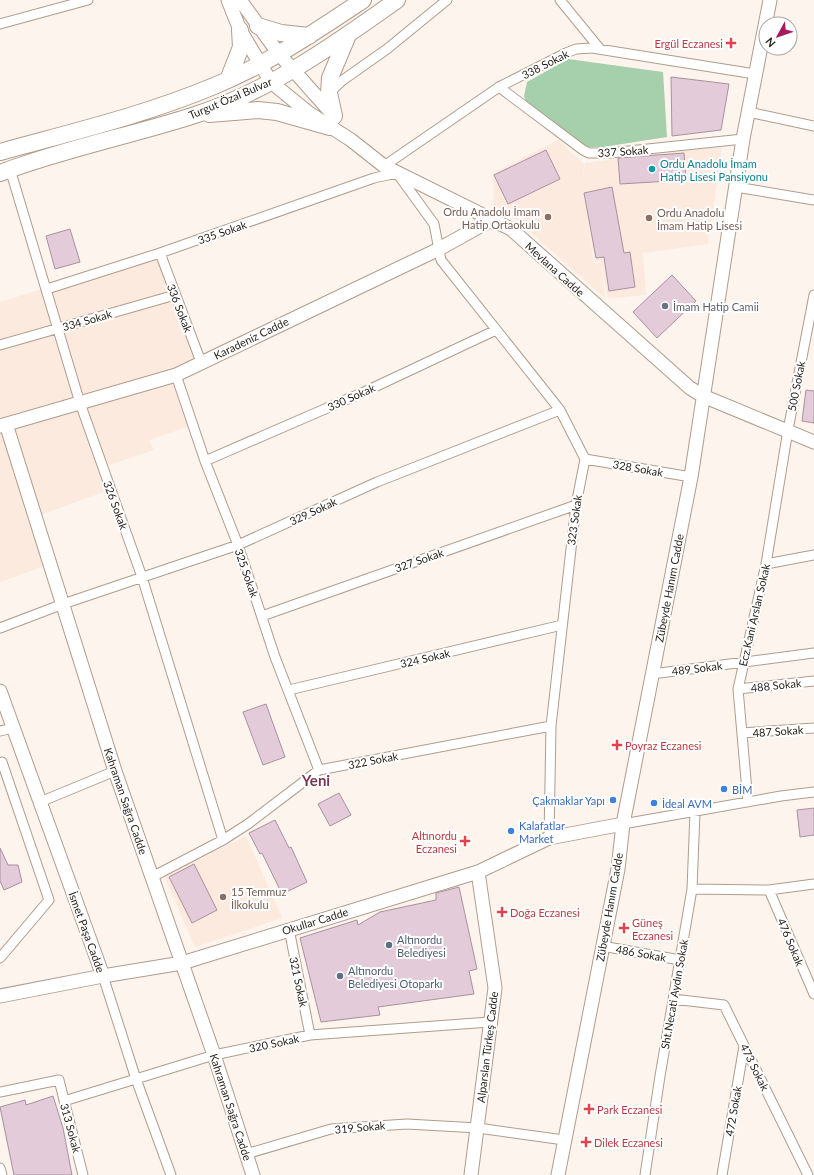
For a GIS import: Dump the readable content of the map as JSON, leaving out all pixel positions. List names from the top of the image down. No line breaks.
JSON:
{"streets":{"highway":["Turgut Özal Bulvar"],"street":["338 Sokak","337 Sokak","335 Sokak","Mevlana Cadde","336 Sokak","334 Sokak","Karadeniz Cadde","500 Sokak","330 Sokak","328 Sokak","326 Sokak","329 Sokak","323 Sokak","327 Sokak","325 Sokak","Zübeyde Hanım Cadde","Ecz.Kani Arslan Sokak","324 Sokak","489 Sokak","488 Sokak","487 Sokak","322 Sokak","Kahraman Sağra Cadde","Okullar Cadde","İsmet Paşa Cadde","476 Sokak","486 Sokak","321 Sokak","Sht.Necati Aydın Sokak","320 Sokak","Alparslan Türkeş Cadde","473 Sokak","472 Sokak","319 Sokak","313 Sokak"]},"crossings":[["338 Sokak","337 Sokak"],["338 Sokak","Mevlana Cadde"],["338 Sokak","Zübeyde Hanım Cadde"],["Turgut Özal Bulvar","Mevlana Cadde"],["Turgut Özal Bulvar","326 Sokak"],["337 Sokak","Zübeyde Hanım Cadde"],["335 Sokak","Mevlana Cadde"],["335 Sokak","336 Sokak"],["335 Sokak","326 Sokak"],["Mevlana Cadde","Karadeniz Cadde"],["Mevlana Cadde","500 Sokak"],["Mevlana Cadde","Zübeyde Hanım Cadde"],["Mevlana Cadde","Ecz.Kani Arslan Sokak"],["336 Sokak","334 Sokak"],["336 Sokak","Karadeniz Cadde"],["334 Sokak","326 Sokak"],["Karadeniz Cadde","326 Sokak"],["Karadeniz Cadde","325 Sokak"],["Karadeniz Cadde","Kahraman Sağra Cadde"],["500 Sokak","Ecz.Kani Arslan Sokak"],["330 Sokak","325 Sokak"],["328 Sokak","323 Sokak"],["328 Sokak","Zübeyde Hanım Cadde"],["326 Sokak","329 Sokak"],["326 Sokak","322 Sokak"],["329 Sokak","325 Sokak"],["329 Sokak","Kahraman Sağra Cadde"],["323 Sokak","327 Sokak"],["323 Sokak","324 Sokak"],["323 Sokak","322 Sokak"],["323 Sokak","Okullar Cadde"],["327 Sokak","325 Sokak"],["325 Sokak","324 Sokak"],["325 Sokak","322 Sokak"],["Zübeyde Hanım Cadde","489 Sokak"],["Zübeyde Hanım Cadde","Okullar Cadde"],["Zübeyde Hanım Cadde","486 Sokak"],["Zübeyde Hanım Cadde","319 Sokak"],["Ecz.Kani Arslan Sokak","489 Sokak"],["Ecz.Kani Arslan Sokak","488 Sokak"],["Ecz.Kani Arslan Sokak","487 Sokak"],["322 Sokak","Kahraman Sağra Cadde"],["Kahraman Sağra Cadde","Okullar Cadde"],["Kahraman Sağra Cadde","320 Sokak"],["Kahraman Sağra Cadde","319 Sokak"],["Okullar Cadde","İsmet Paşa Cadde"],["Okullar Cadde","321 Sokak"],["Okullar Cadde","Alparslan Türkeş Cadde"],["İsmet Paşa Cadde","320 Sokak"],["486 Sokak","Sht.Necati Aydın Sokak"],["321 Sokak","320 Sokak"],["Sht.Necati Aydın Sokak","473 Sokak"],["320 Sokak","Alparslan Türkeş Cadde"],["320 Sokak","313 Sokak"],["Alparslan Türkeş Cadde","319 Sokak"],["473 Sokak","472 Sokak"]],"districts":["Yeni"],"places":{"health":["Ergül Eczanesi","Poyraz Eczanesi","Altınordu Eczanesi","Doğa Eczanesi","Güneş Eczanesi","Park Eczanesi","Dilek Eczanesi"],"other":["Ordu Anadolu İmam Hatip Lisesi Pansiyonu","Ordu Anadolu İmam Hatip Ortaokulu","Ordu Anadolu İmam Hatip Lisesi","İmam Hatip Camii","BİM","Çakmaklar Yapı","İdeal AVM","Kalafatlar Market","15 Temmuz İlkokulu","Altınordu Belediyesi","Altınordu Belediyesi Otoparkı"]},"north":"bottom left"}
